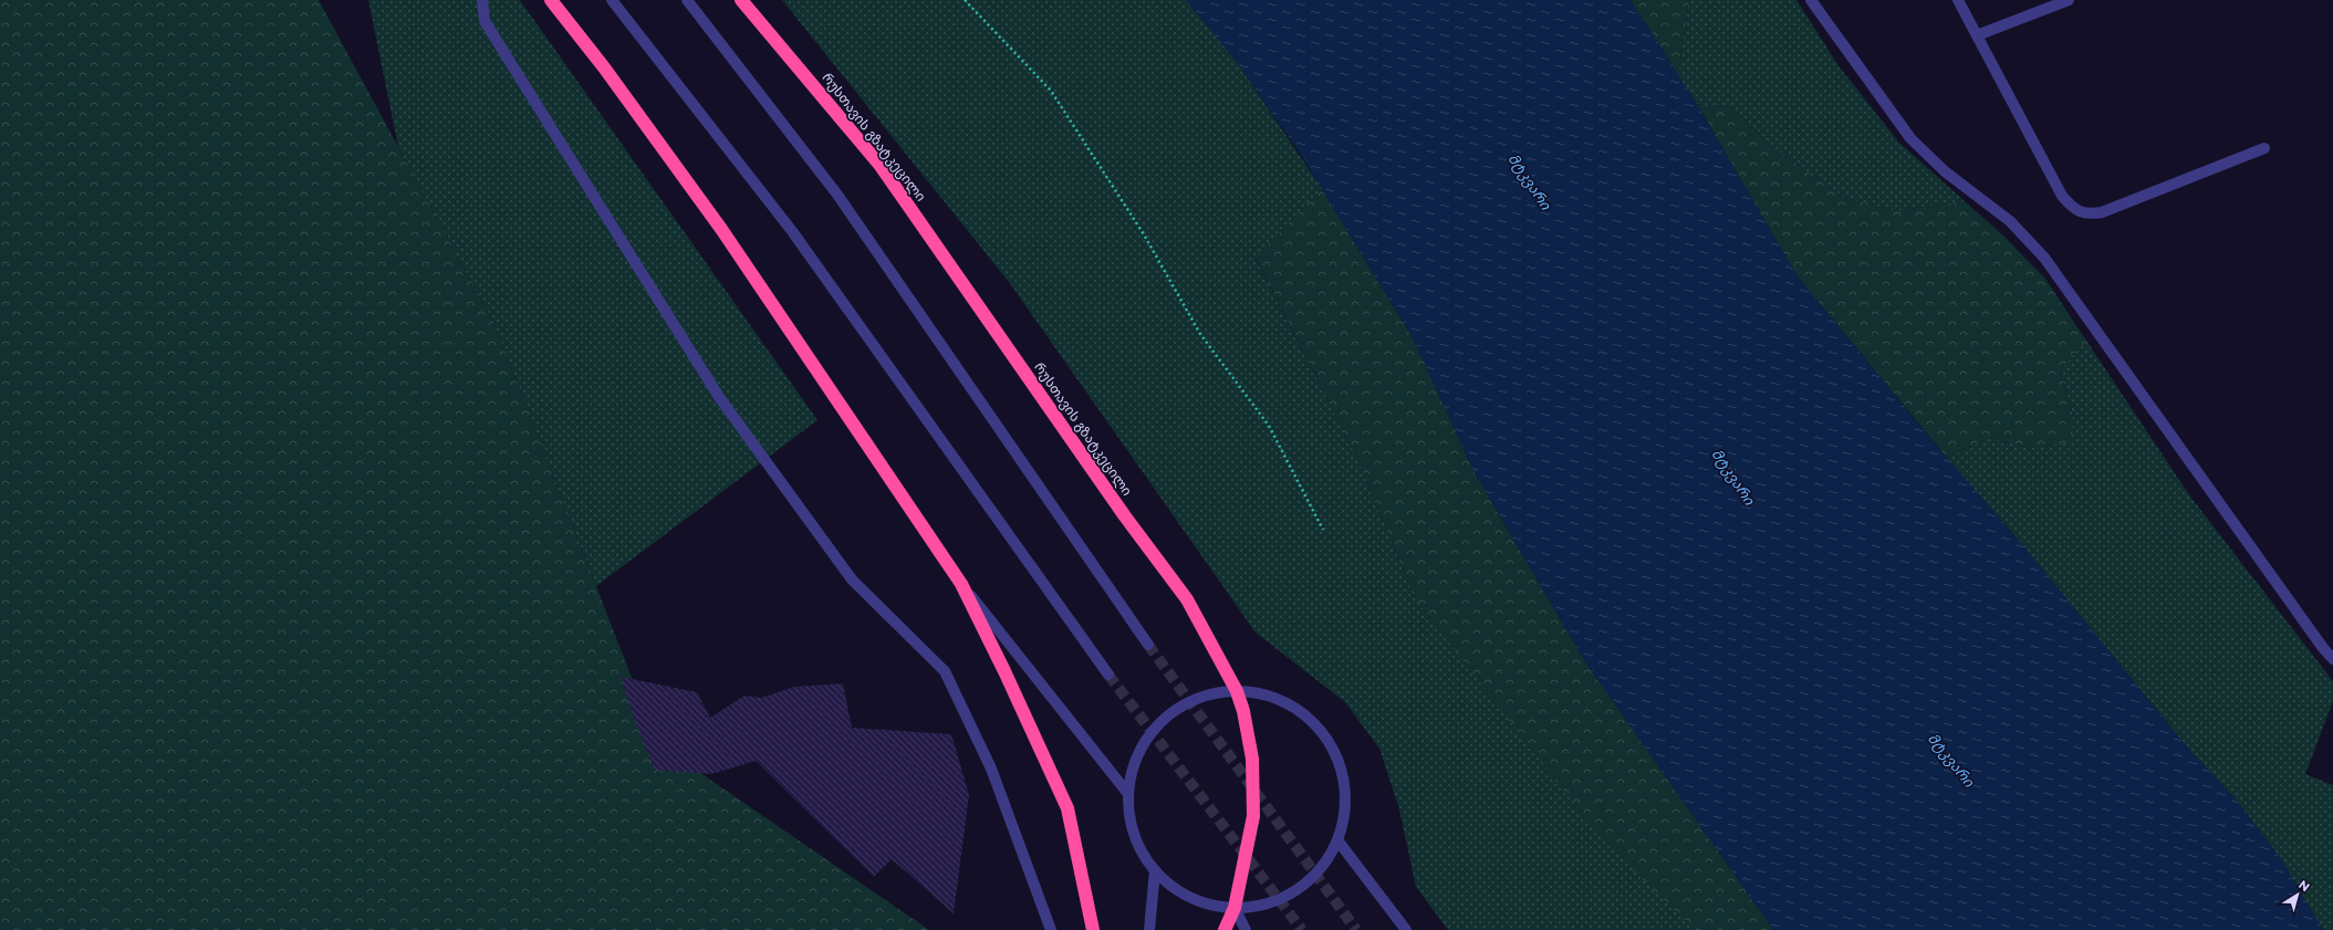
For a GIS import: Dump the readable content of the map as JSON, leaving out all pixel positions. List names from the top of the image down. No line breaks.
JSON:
{"streets":{"highway":["რუსთავის გზატკეცილი"]},"water":["მტკვარი"],"north":"top right"}
